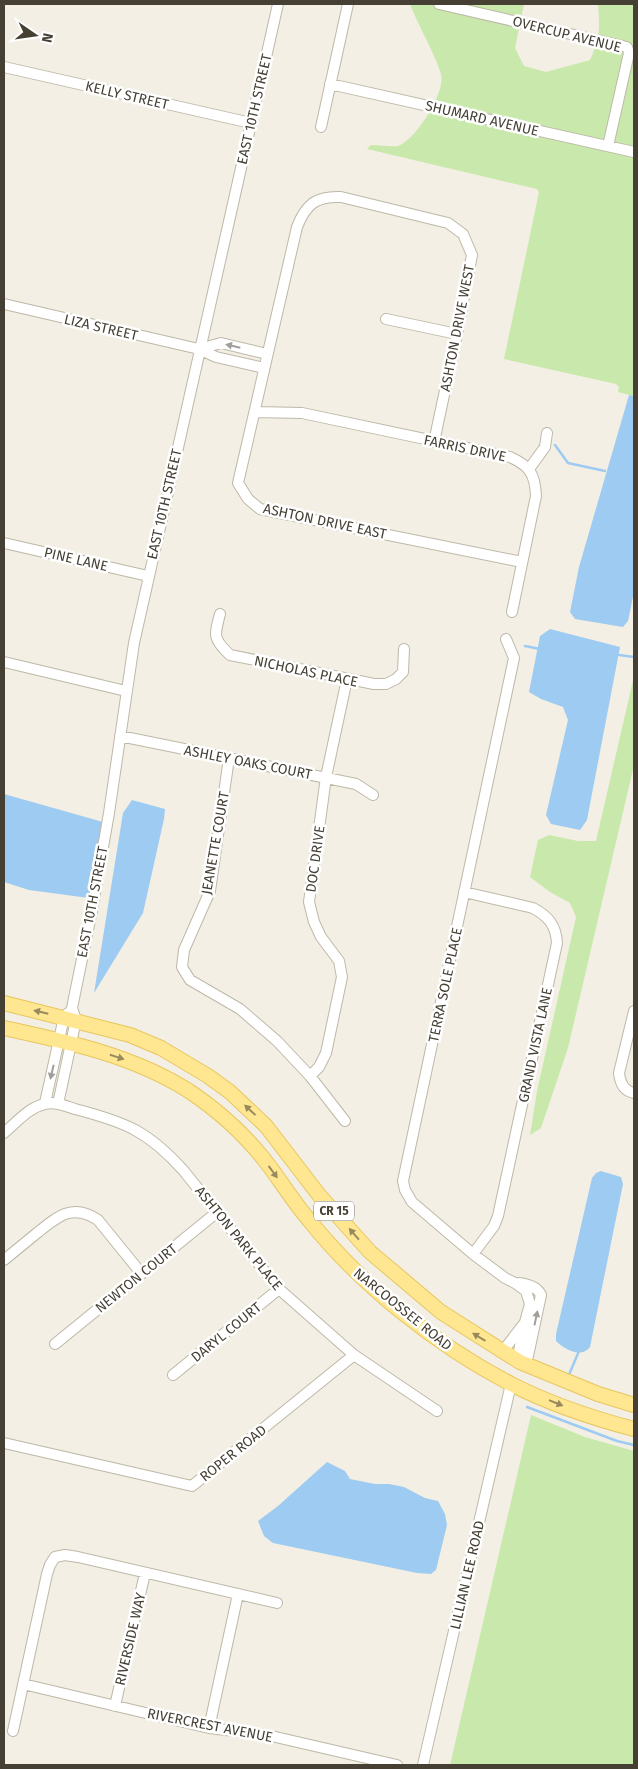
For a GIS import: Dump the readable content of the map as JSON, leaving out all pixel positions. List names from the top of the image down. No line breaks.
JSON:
{"streets":{"main road":["CR 15","NARCOOSSEE ROAD"],"street":["OVERCUP AVENUE","KELLY STREET","EAST 10TH STREET","SHUMARD AVENUE","LIZA STREET","ASHTON DRIVE WEST","FARRIS DRIVE","ASHTON DRIVE EAST","PINE LANE","NICHOLAS PLACE","ASHLEY OAKS COURT","JEANETTE COURT","DOC DRIVE","TERRA SOLE PLACE","GRAND VISTA LANE","ASHTON PARK PLACE","NEWTON COURT","DARYL COURT","ROPER ROAD","LILLIAN LEE ROAD","RIVERSIDE WAY","RIVERCREST AVENUE"]},"crossings":[["OVERCUP AVENUE","SHUMARD AVENUE"],["KELLY STREET","EAST 10TH STREET"],["EAST 10TH STREET","LIZA STREET"],["EAST 10TH STREET","PINE LANE"],["EAST 10TH STREET","ASHLEY OAKS COURT"],["EAST 10TH STREET","NARCOOSSEE ROAD"],["LIZA STREET","ASHTON DRIVE EAST"],["ASHTON DRIVE WEST","FARRIS DRIVE"],["ASHTON DRIVE WEST","ASHTON DRIVE EAST"],["FARRIS DRIVE","ASHTON DRIVE EAST"],["NICHOLAS PLACE","DOC DRIVE"],["ASHLEY OAKS COURT","JEANETTE COURT"],["ASHLEY OAKS COURT","DOC DRIVE"],["JEANETTE COURT","DOC DRIVE"],["TERRA SOLE PLACE","GRAND VISTA LANE"],["TERRA SOLE PLACE","NARCOOSSEE ROAD"],["ASHTON PARK PLACE","NEWTON COURT"],["ASHTON PARK PLACE","DARYL COURT"],["ASHTON PARK PLACE","ROPER ROAD"],["NARCOOSSEE ROAD","LILLIAN LEE ROAD"],["RIVERSIDE WAY","RIVERCREST AVENUE"]],"north":"right"}
